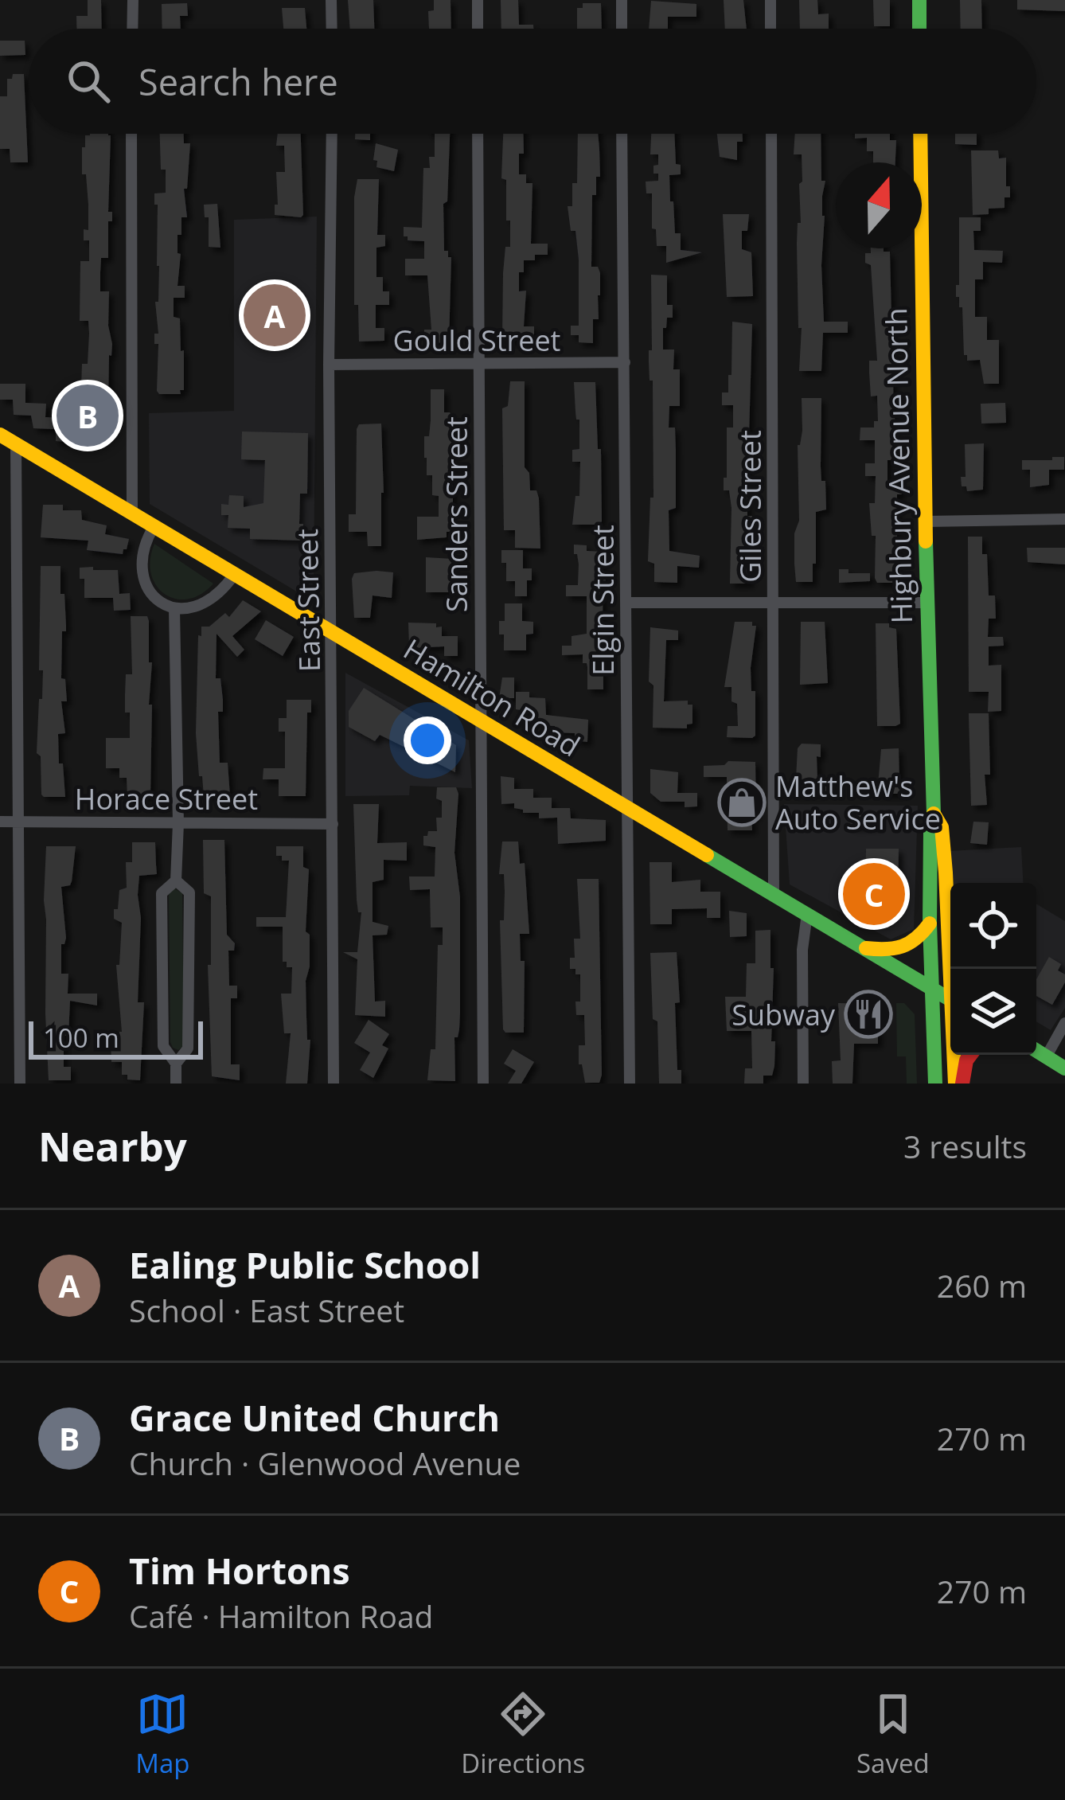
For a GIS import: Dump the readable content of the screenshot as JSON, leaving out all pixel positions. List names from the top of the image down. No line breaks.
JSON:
{"streets":{"main road":["Highbury Avenue North","Hamilton Road"],"street":["Gould Street","Giles Street","Sanders Street","East Street","Elgin Street","Horace Street"]},"crossings":[["Gould Street","Sanders Street"],["Gould Street","East Street"],["Gould Street","Elgin Street"],["Highbury Avenue North","Hamilton Road"],["Giles Street","Hamilton Road"],["Sanders Street","Hamilton Road"],["East Street","Hamilton Road"],["East Street","Horace Street"],["Elgin Street","Hamilton Road"]],"places":{"shop":["Matthew's Auto Service"],"restaurant":["Subway"]},"scale_bar":"100 m","north":"top","page":{"search":"Search here","pins":["A","B","C"],"scale":"100 m","heading":["Nearby","3 results"],"list":[{"mark":"A","name":"Ealing Public School","note":"School · East Street","value":"260 m"},{"mark":"B","name":"Grace United Church","note":"Church · Glenwood Avenue","value":"270 m"},{"mark":"C","name":"Tim Hortons","note":"Café · Hamilton Road","value":"270 m"}],"nav":["Map","Directions","Saved"]}}
